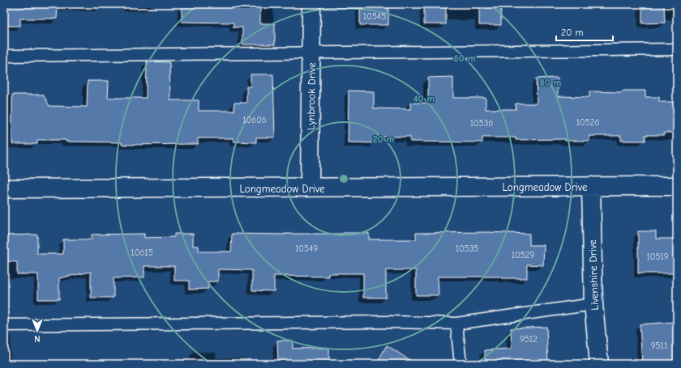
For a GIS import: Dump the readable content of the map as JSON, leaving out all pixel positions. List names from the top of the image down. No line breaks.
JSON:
{"streets":{"street":["Lynbrook Drive","Longmeadow Drive","Livenshire Drive"]},"crossings":[["Lynbrook Drive","Longmeadow Drive"],["Longmeadow Drive","Livenshire Drive"]],"house_numbers":["10545","10606","10526","10536","10549","10535","10615","10529","10519","9512","9511"],"scale_bar":"20 m","north":"bottom","rings":["60 m","80 m","40 m","20 m"]}
